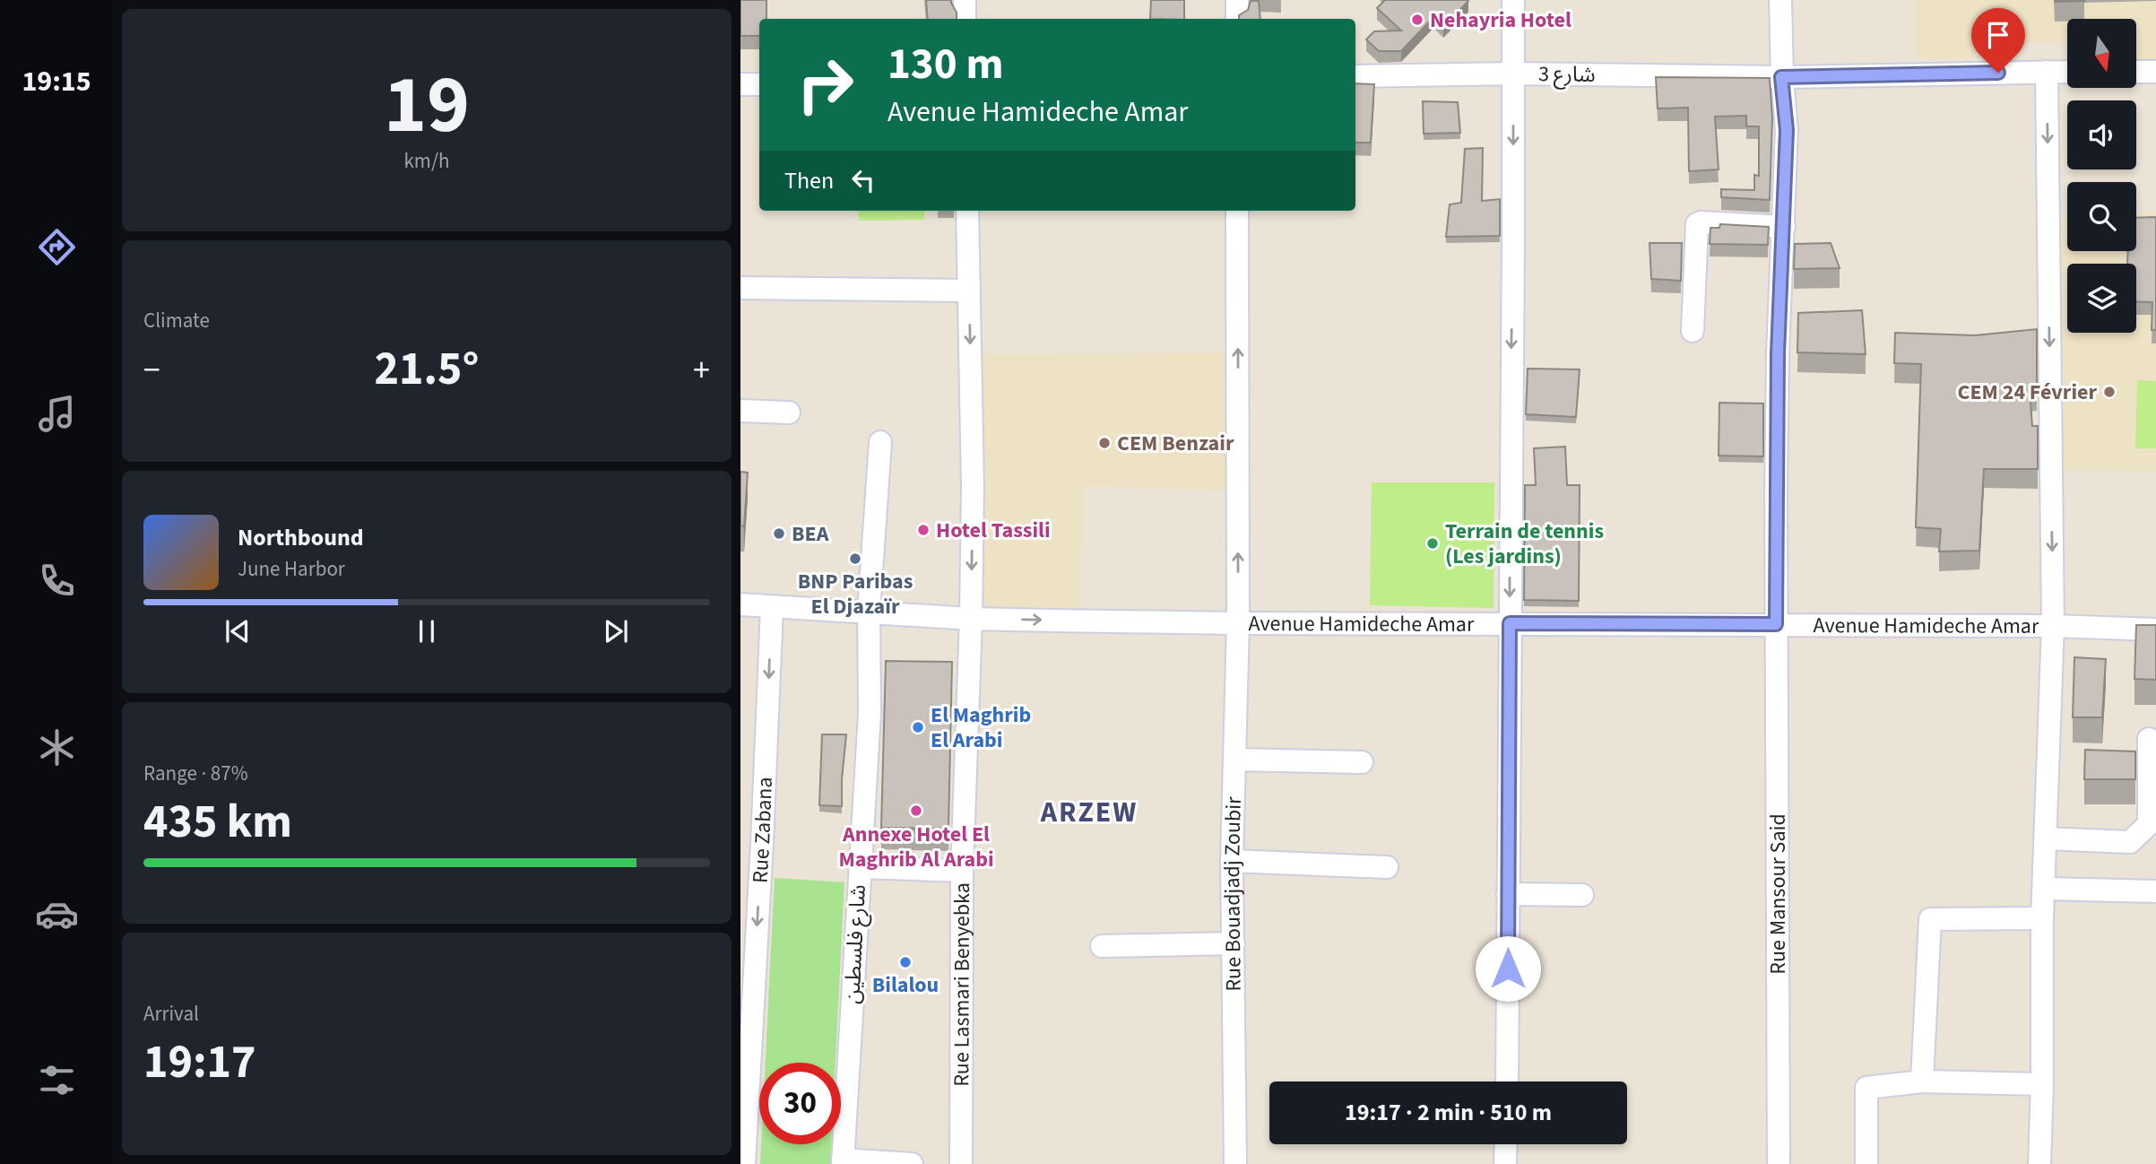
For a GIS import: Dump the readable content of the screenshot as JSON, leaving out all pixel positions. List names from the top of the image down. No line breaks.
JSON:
{"streets":{"street":["شارع 3","Avenue Hamideche Amar","Rue Zabana","Rue Bouadjadj Zoubir","Rue Mansour Said","شارع فلسطين","Rue Lasmari Benyebka"]},"crossings":[["شارع 3","Rue Mansour Said"],["Avenue Hamideche Amar","Rue Zabana"],["Avenue Hamideche Amar","Rue Bouadjadj Zoubir"],["Avenue Hamideche Amar","Rue Mansour Said"],["Avenue Hamideche Amar","شارع فلسطين"],["Avenue Hamideche Amar","Rue Lasmari Benyebka"]],"one_way":["Rue Zabana","Rue Bouadjadj Zoubir"],"districts":["ARZEW"],"places":["Nehayria Hotel","CEM 24 Février","CEM Benzair","Hotel Tassili","BEA","Terrain de tennis (Les jardins)","BNP Paribas El Djazaïr","El Maghrib El Arabi","Annexe Hotel El Maghrib Al Arabi","Bilalou"],"north":"bottom","page":{"tabs":"19:15","tile":[["19","km/h"],"Climate",["Range · 87%","435 km"],["Arrival","19:17"]],"turn":["130 m","Avenue Hamideche Amar"],"then":"Then","heat":["−","21.5°","+"],"song":["Northbound","June Harbor"],"limit":"30","trip":"19:17 · 2 min · 510 m"}}
